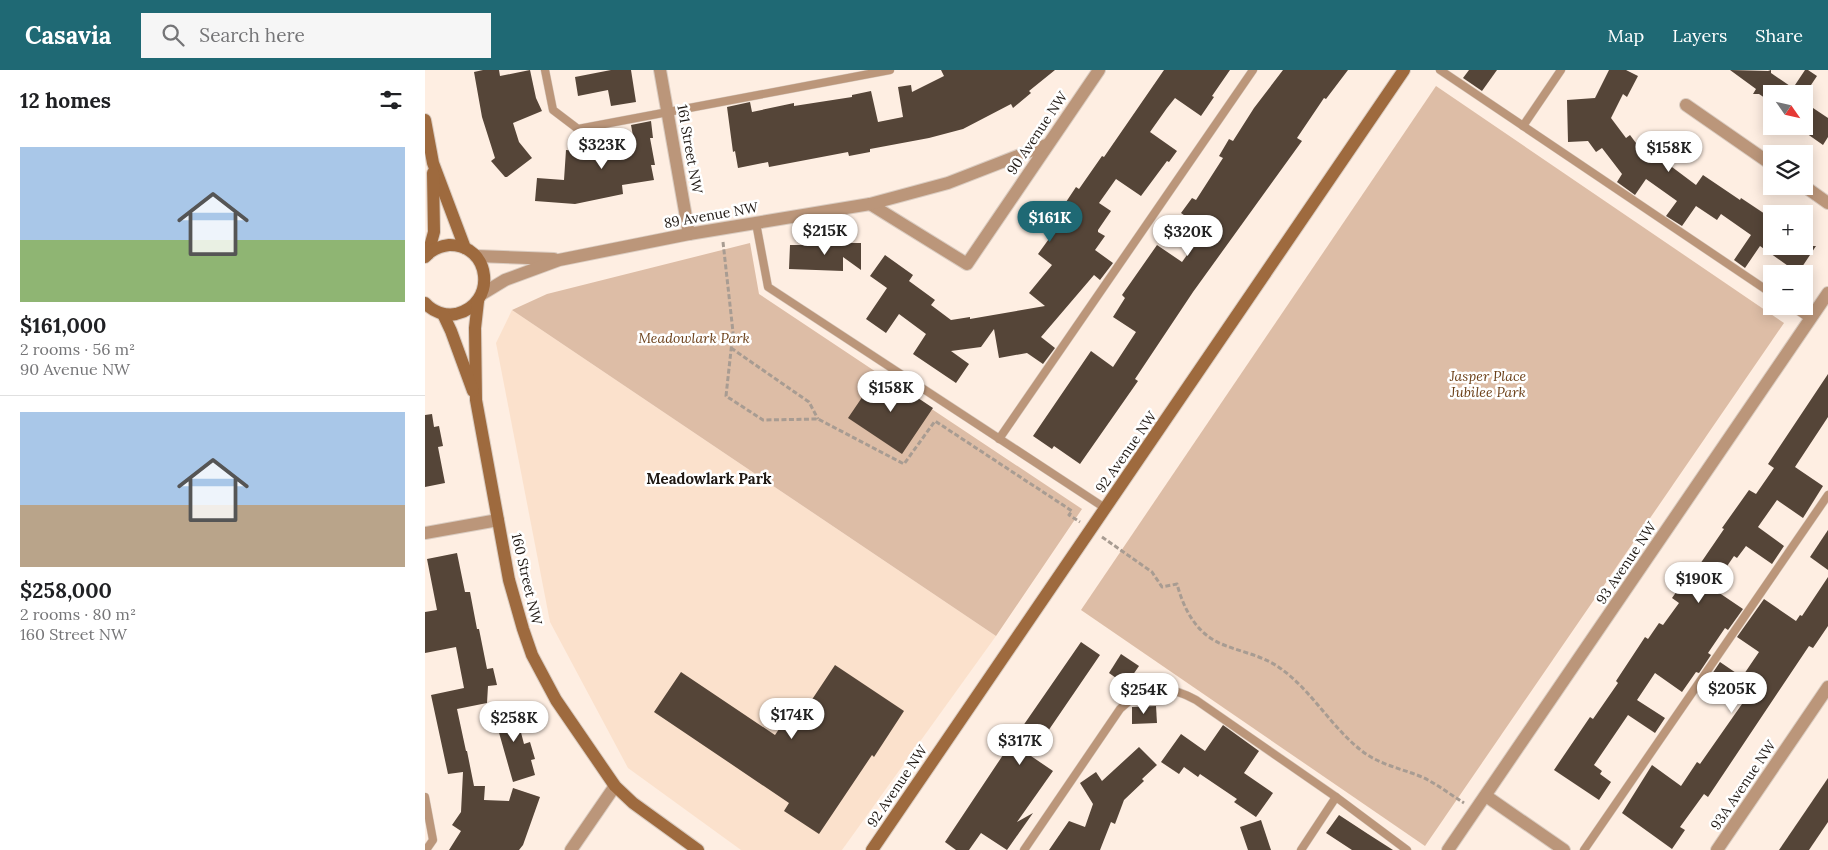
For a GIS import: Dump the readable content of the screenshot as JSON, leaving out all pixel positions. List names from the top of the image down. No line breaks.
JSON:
{"streets":{"street":["90 Avenue NW","161 Street NW","89 Avenue NW","92 Avenue NW","93 Avenue NW","160 Street NW","93A Avenue NW"]},"crossings":[["90 Avenue NW","89 Avenue NW"],["161 Street NW","89 Avenue NW"],["89 Avenue NW","160 Street NW"]],"districts":["Meadowlark Park"],"parks":["Meadowlark Park","Jasper Place Jubilee Park"],"north":"bottom right","page":{"header":"Casavia","search":"Search here","nav":["Map","Layers","Share"],"heading":"12 homes","map_buttons":["+","−"],"price":["$323K","$158K","$161K","$215K","$320K","$158K","$190K","$205K","$254K","$174K","$258K","$317K"],"list":[{"name":"$161,000","note":"2 rooms · 56 m² · 90 Avenue NW"},{"name":"$258,000","note":"2 rooms · 80 m² · 160 Street NW"}]}}
